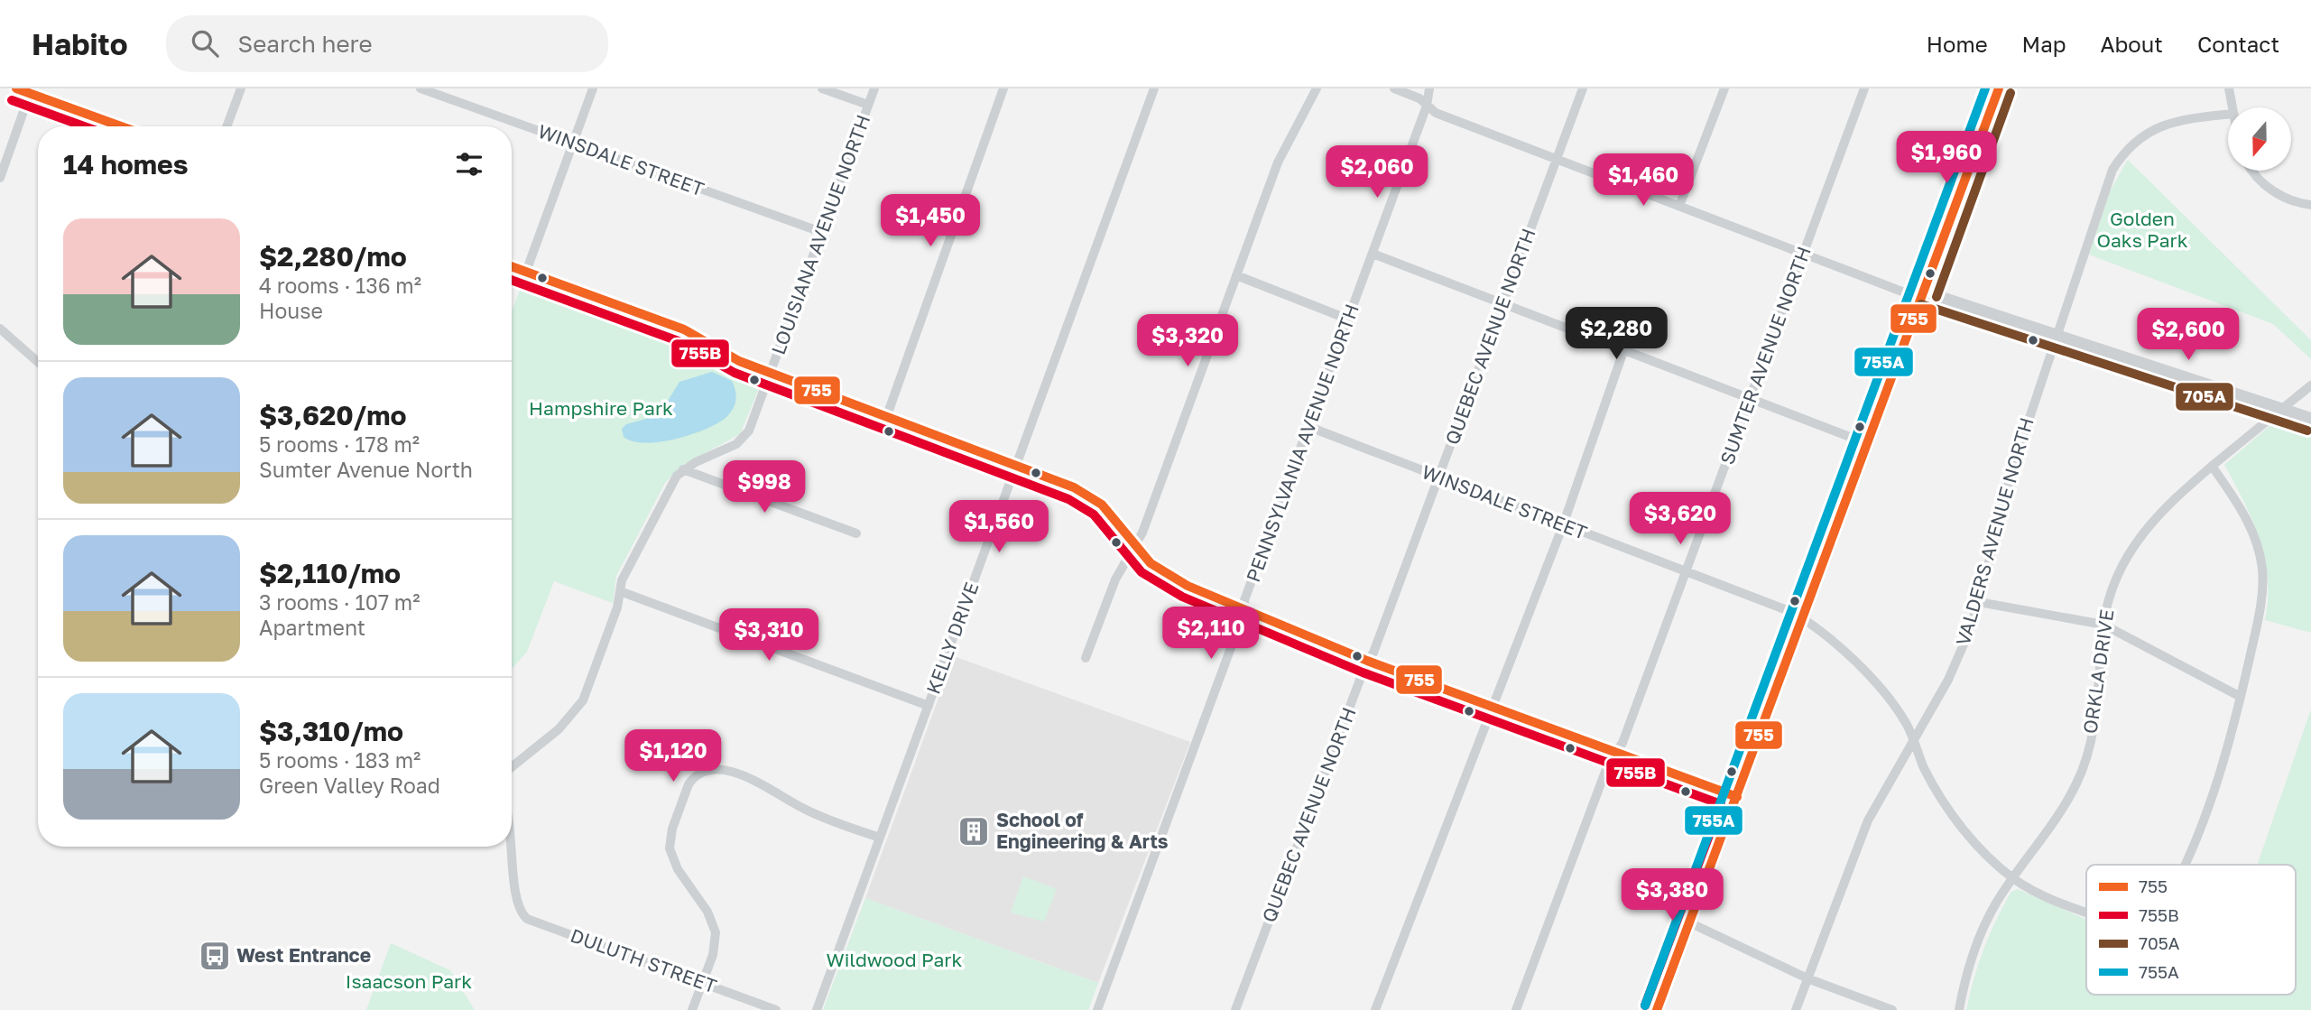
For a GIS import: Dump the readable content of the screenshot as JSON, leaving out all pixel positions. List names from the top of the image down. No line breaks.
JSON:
{"streets":{"street":["WINSDALE STREET","LOUISIANA AVENUE NORTH","QUEBEC AVENUE NORTH","SUMTER AVENUE NORTH","PENNSYLVANIA AVENUE NORTH","VALDERS AVENUE NORTH","KELLY DRIVE","ORKLA DRIVE","DULUTH STREET"]},"crossings":[["WINSDALE STREET","LOUISIANA AVENUE NORTH"],["WINSDALE STREET","QUEBEC AVENUE NORTH"],["WINSDALE STREET","SUMTER AVENUE NORTH"],["WINSDALE STREET","PENNSYLVANIA AVENUE NORTH"],["WINSDALE STREET","VALDERS AVENUE NORTH"],["WINSDALE STREET","ORKLA DRIVE"]],"parks":["Golden Oaks Park","Hampshire Park","Wildwood Park","Isaacson Park"],"places":{"building":["School of Engineering & Arts"],"bus stop":["West Entrance"]},"lines":["transit line 755","transit line 755A","transit line 705A","transit line 755B"],"legend":["755","755B","705A","755A"],"north":"bottom","page":{"header":"Habito","search":"Search here","nav":["Home","Map","About","Contact"],"heading":"14 homes","price":["$1,960","$2,060","$1,460","$1,450","$2,280","$2,600","$3,320","$998","$3,620","$1,560","$2,110","$3,310","$1,120","$3,380"],"list":[{"name":"$2,280/mo","note":"4 rooms · 136 m² · House"},{"name":"$3,620/mo","note":"5 rooms · 178 m² · Sumter Avenue North"},{"name":"$2,110/mo","note":"3 rooms · 107 m² · Apartment"},{"name":"$3,310/mo","note":"5 rooms · 183 m² · Green Valley Road"}]}}
